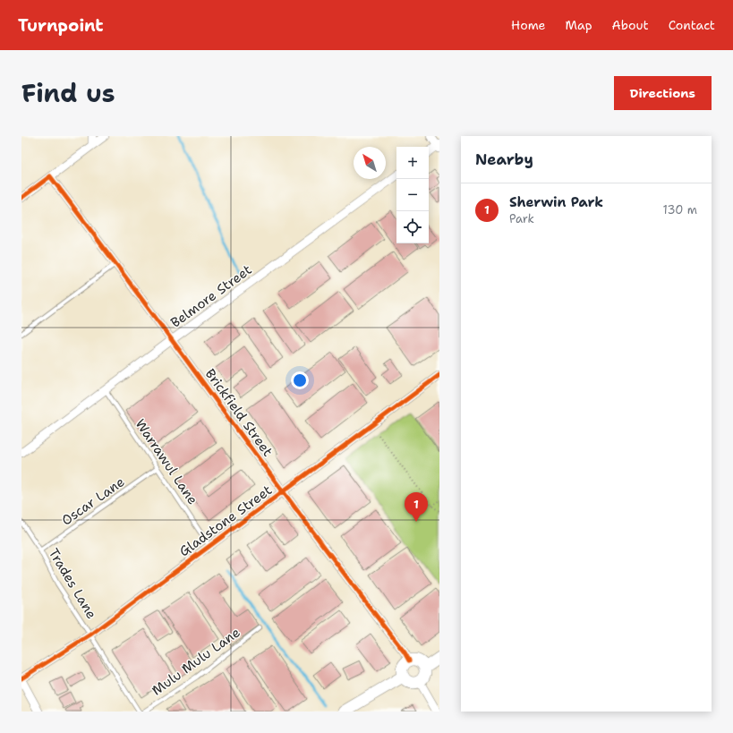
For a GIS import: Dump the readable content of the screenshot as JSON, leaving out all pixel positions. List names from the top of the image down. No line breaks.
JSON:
{"streets":{"street":["Belmore Street","Brickfield Street","Gladstone Street"],"lane":["Warrawul Lane","Oscar Lane","Trades Lane","Mulu Mulu Lane"]},"crossings":[["Belmore Street","Brickfield Street"],["Belmore Street","Warrawul Lane"],["Brickfield Street","Gladstone Street"],["Warrawul Lane","Oscar Lane"],["Warrawul Lane","Gladstone Street"],["Oscar Lane","Trades Lane"],["Gladstone Street","Trades Lane"]],"north":"top left","page":{"header":"Turnpoint","nav":["Home","Map","About","Contact"],"title":"Find us","buttons":"Directions","heading":"Nearby","map_buttons":["+","−"],"list":[{"mark":"1","name":"Sherwin Park","note":"Park","value":"130 m"}],"pins":"1"}}
